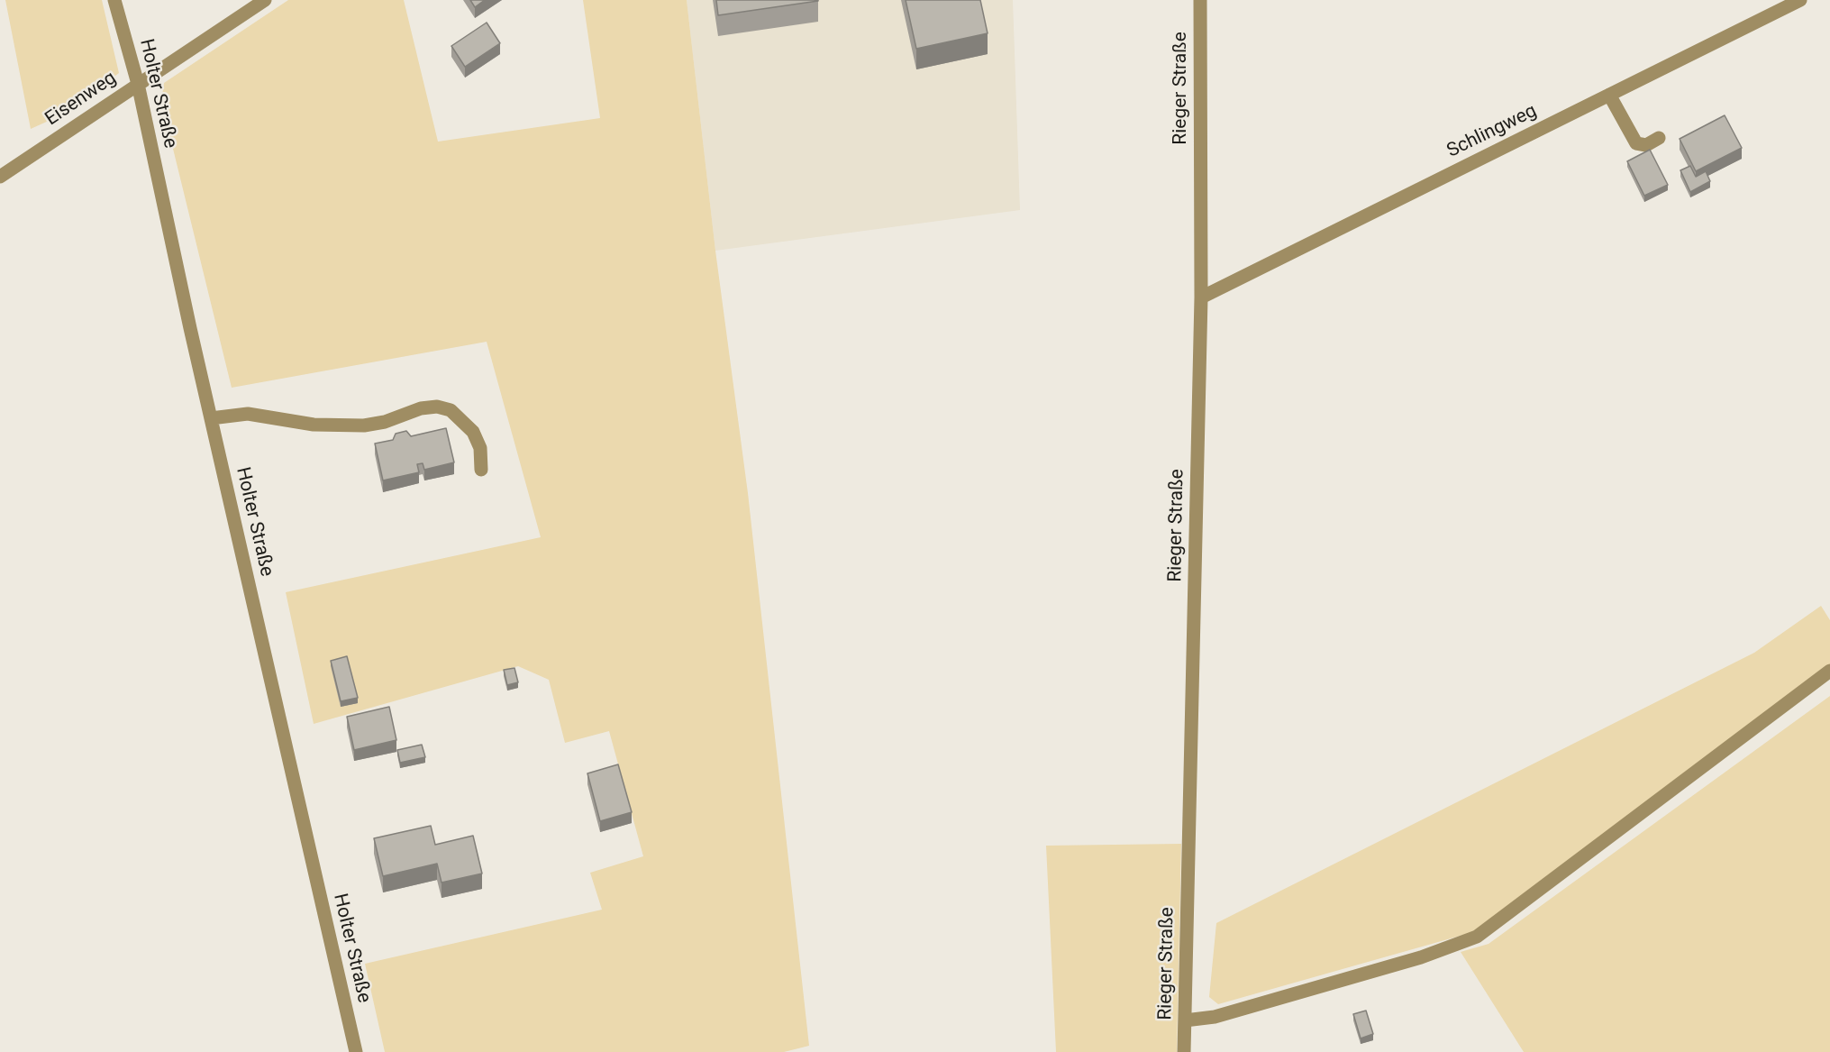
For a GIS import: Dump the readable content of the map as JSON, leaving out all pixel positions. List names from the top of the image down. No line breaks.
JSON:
{"streets":{"street":["Rieger Straße","Holter Straße","Eisenweg","Schlingweg"]},"crossings":[["Rieger Straße","Schlingweg"],["Holter Straße","Eisenweg"]]}
